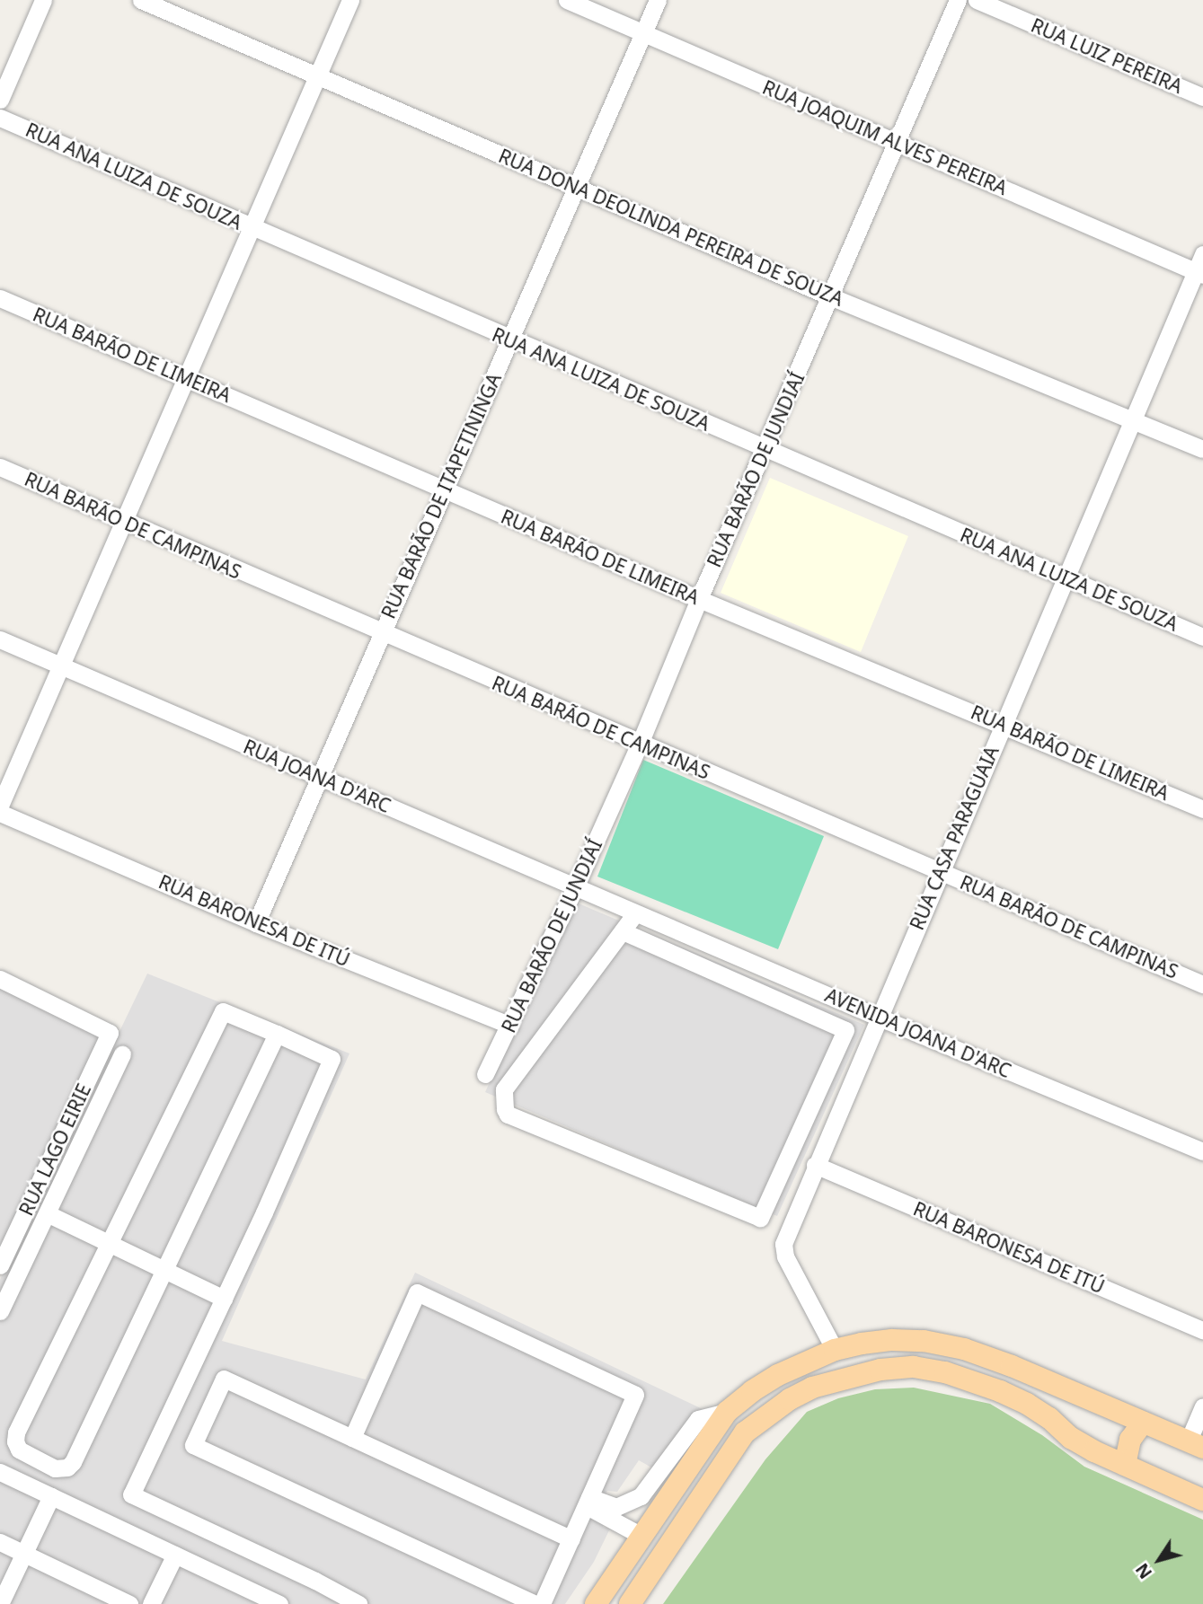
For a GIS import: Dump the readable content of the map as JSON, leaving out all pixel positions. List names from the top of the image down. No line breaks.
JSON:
{"streets":{"street":["RUA LUIZ PEREIRA","RUA JOAQUIM ALVES PEREIRA","RUA ANA LUIZA DE SOUZA","RUA DONA DEOLINDA PEREIRA DE SOUZA","RUA BARÃO DE LIMEIRA","RUA BARÃO DE JUNDIAÍ","RUA BARÃO DE ITAPETININGA","RUA BARÃO DE CAMPINAS","RUA JOANA D'ARC","RUA CASA PARAGUAIA","RUA BARONESA DE ITÚ","AVENIDA JOANA D'ARC","RUA LAGO EIRIE"]},"crossings":[["RUA JOAQUIM ALVES PEREIRA","RUA BARÃO DE JUNDIAÍ"],["RUA JOAQUIM ALVES PEREIRA","RUA BARÃO DE ITAPETININGA"],["RUA JOAQUIM ALVES PEREIRA","RUA CASA PARAGUAIA"],["RUA ANA LUIZA DE SOUZA","RUA BARÃO DE JUNDIAÍ"],["RUA ANA LUIZA DE SOUZA","RUA BARÃO DE ITAPETININGA"],["RUA ANA LUIZA DE SOUZA","RUA CASA PARAGUAIA"],["RUA DONA DEOLINDA PEREIRA DE SOUZA","RUA BARÃO DE JUNDIAÍ"],["RUA DONA DEOLINDA PEREIRA DE SOUZA","RUA BARÃO DE ITAPETININGA"],["RUA DONA DEOLINDA PEREIRA DE SOUZA","RUA CASA PARAGUAIA"],["RUA BARÃO DE LIMEIRA","RUA BARÃO DE JUNDIAÍ"],["RUA BARÃO DE LIMEIRA","RUA BARÃO DE ITAPETININGA"],["RUA BARÃO DE LIMEIRA","RUA CASA PARAGUAIA"],["RUA BARÃO DE JUNDIAÍ","RUA BARÃO DE CAMPINAS"],["RUA BARÃO DE JUNDIAÍ","RUA JOANA D'ARC"],["RUA BARÃO DE JUNDIAÍ","RUA BARONESA DE ITÚ"],["RUA BARÃO DE ITAPETININGA","RUA BARÃO DE CAMPINAS"],["RUA BARÃO DE ITAPETININGA","RUA JOANA D'ARC"],["RUA BARÃO DE ITAPETININGA","RUA BARONESA DE ITÚ"],["RUA BARÃO DE CAMPINAS","RUA CASA PARAGUAIA"],["RUA JOANA D'ARC","AVENIDA JOANA D'ARC"],["RUA CASA PARAGUAIA","RUA BARONESA DE ITÚ"],["RUA CASA PARAGUAIA","AVENIDA JOANA D'ARC"]],"north":"bottom left"}
